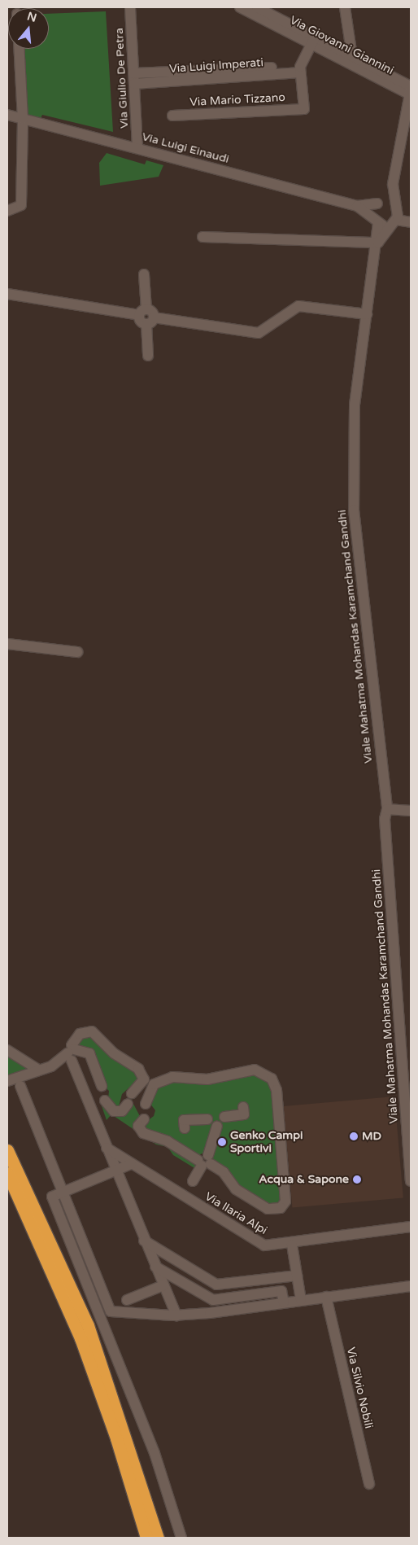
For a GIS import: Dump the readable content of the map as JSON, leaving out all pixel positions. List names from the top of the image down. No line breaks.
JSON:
{"streets":{"street":["Via Giovanni Giannini","Via Luigi Imperati","Via Giulio De Petra","Via Mario Tizzano","Via Luigi Einaudi","Viale Mahatma Mohandas Karamchand Gandhi","Via Ilaria Alpi","Via Silvio Nobili"]},"crossings":[["Via Luigi Imperati","Via Giulio De Petra"],["Via Luigi Imperati","Via Mario Tizzano"],["Via Giulio De Petra","Via Luigi Einaudi"],["Via Luigi Einaudi","Viale Mahatma Mohandas Karamchand Gandhi"]],"places":["MD","Genko Campi Sportivi","Acqua & Sapone"],"north":"top"}
